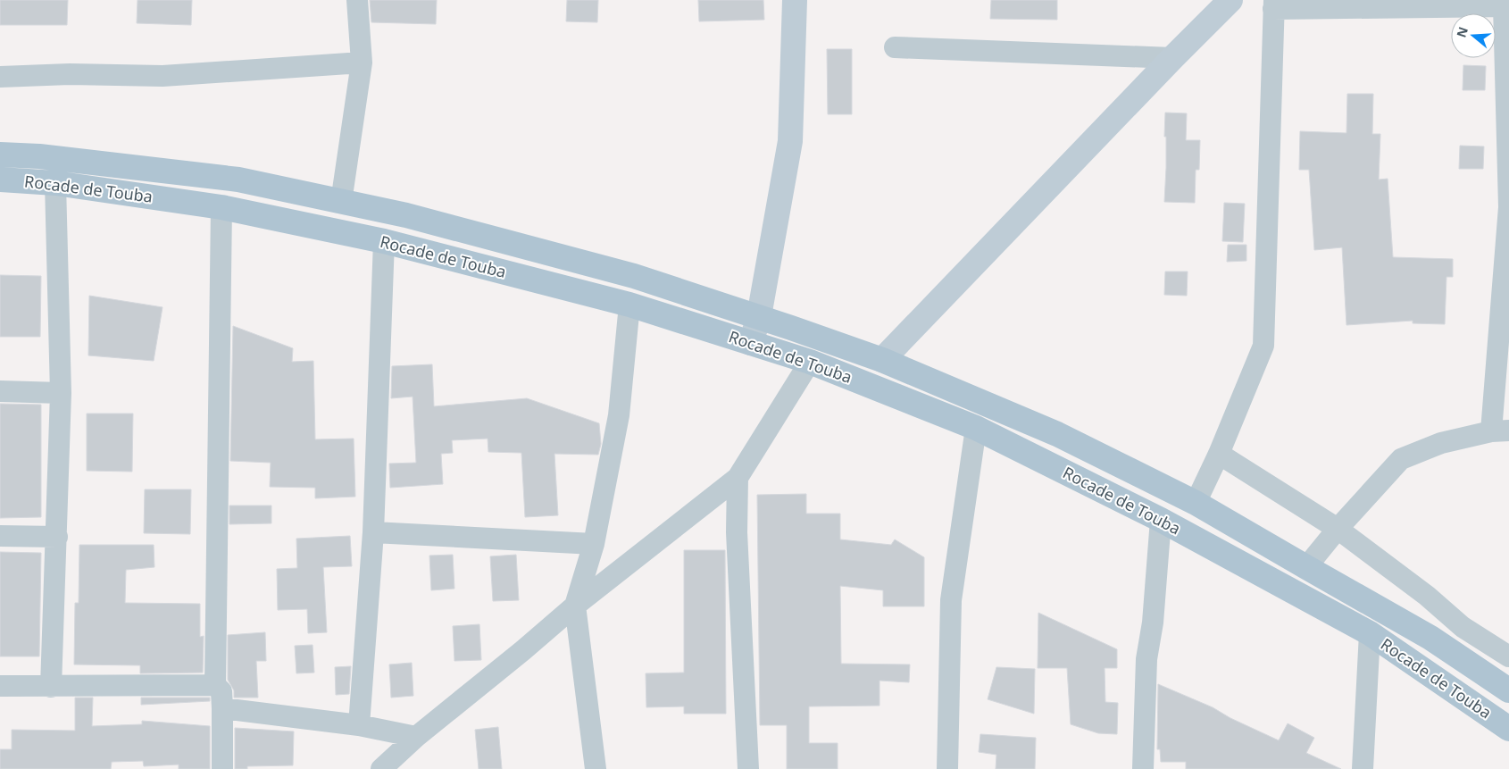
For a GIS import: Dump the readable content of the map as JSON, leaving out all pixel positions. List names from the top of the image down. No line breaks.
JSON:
{"streets":{"main road":["Rocade de Touba"]},"north":"left"}
